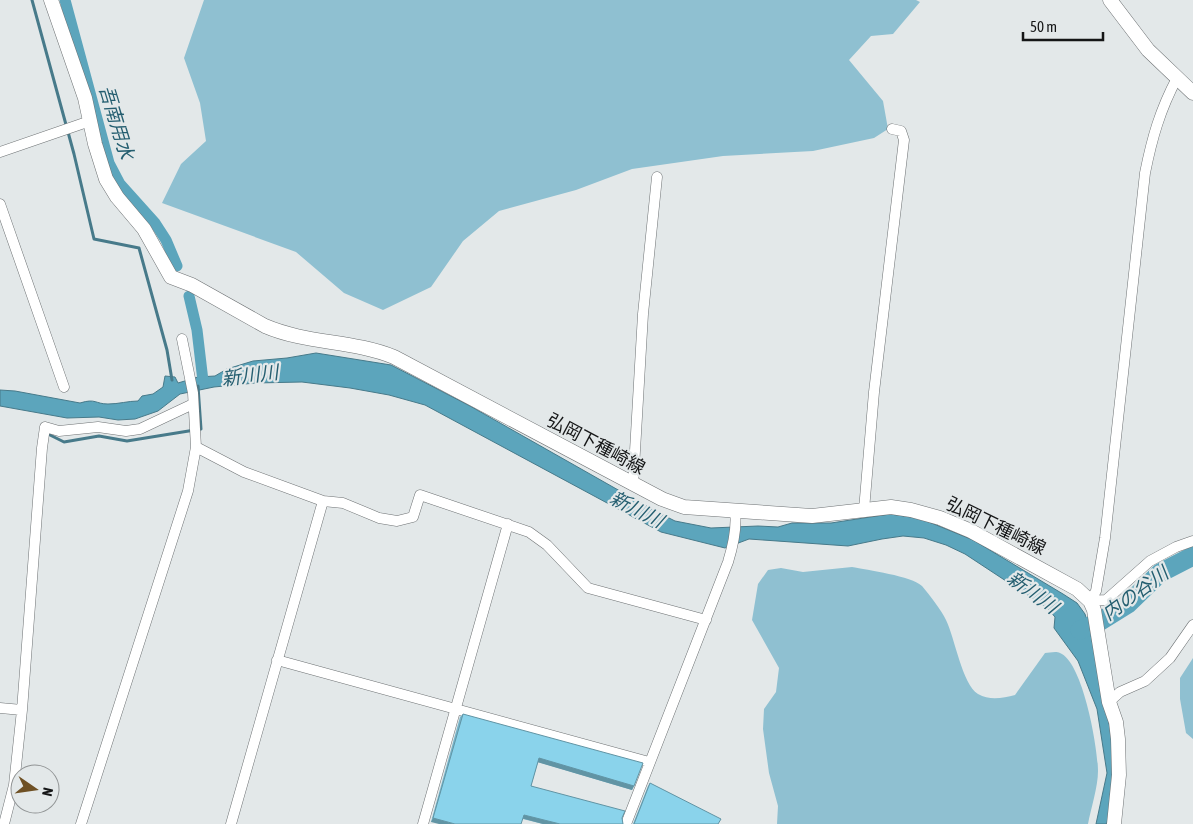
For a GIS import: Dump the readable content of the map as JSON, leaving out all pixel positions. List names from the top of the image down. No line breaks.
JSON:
{"streets":{"main road":["弘岡下種崎線"]},"water":["吾南用水","新川川","内の谷川"],"scale_bar":"50 m","north":"right"}
